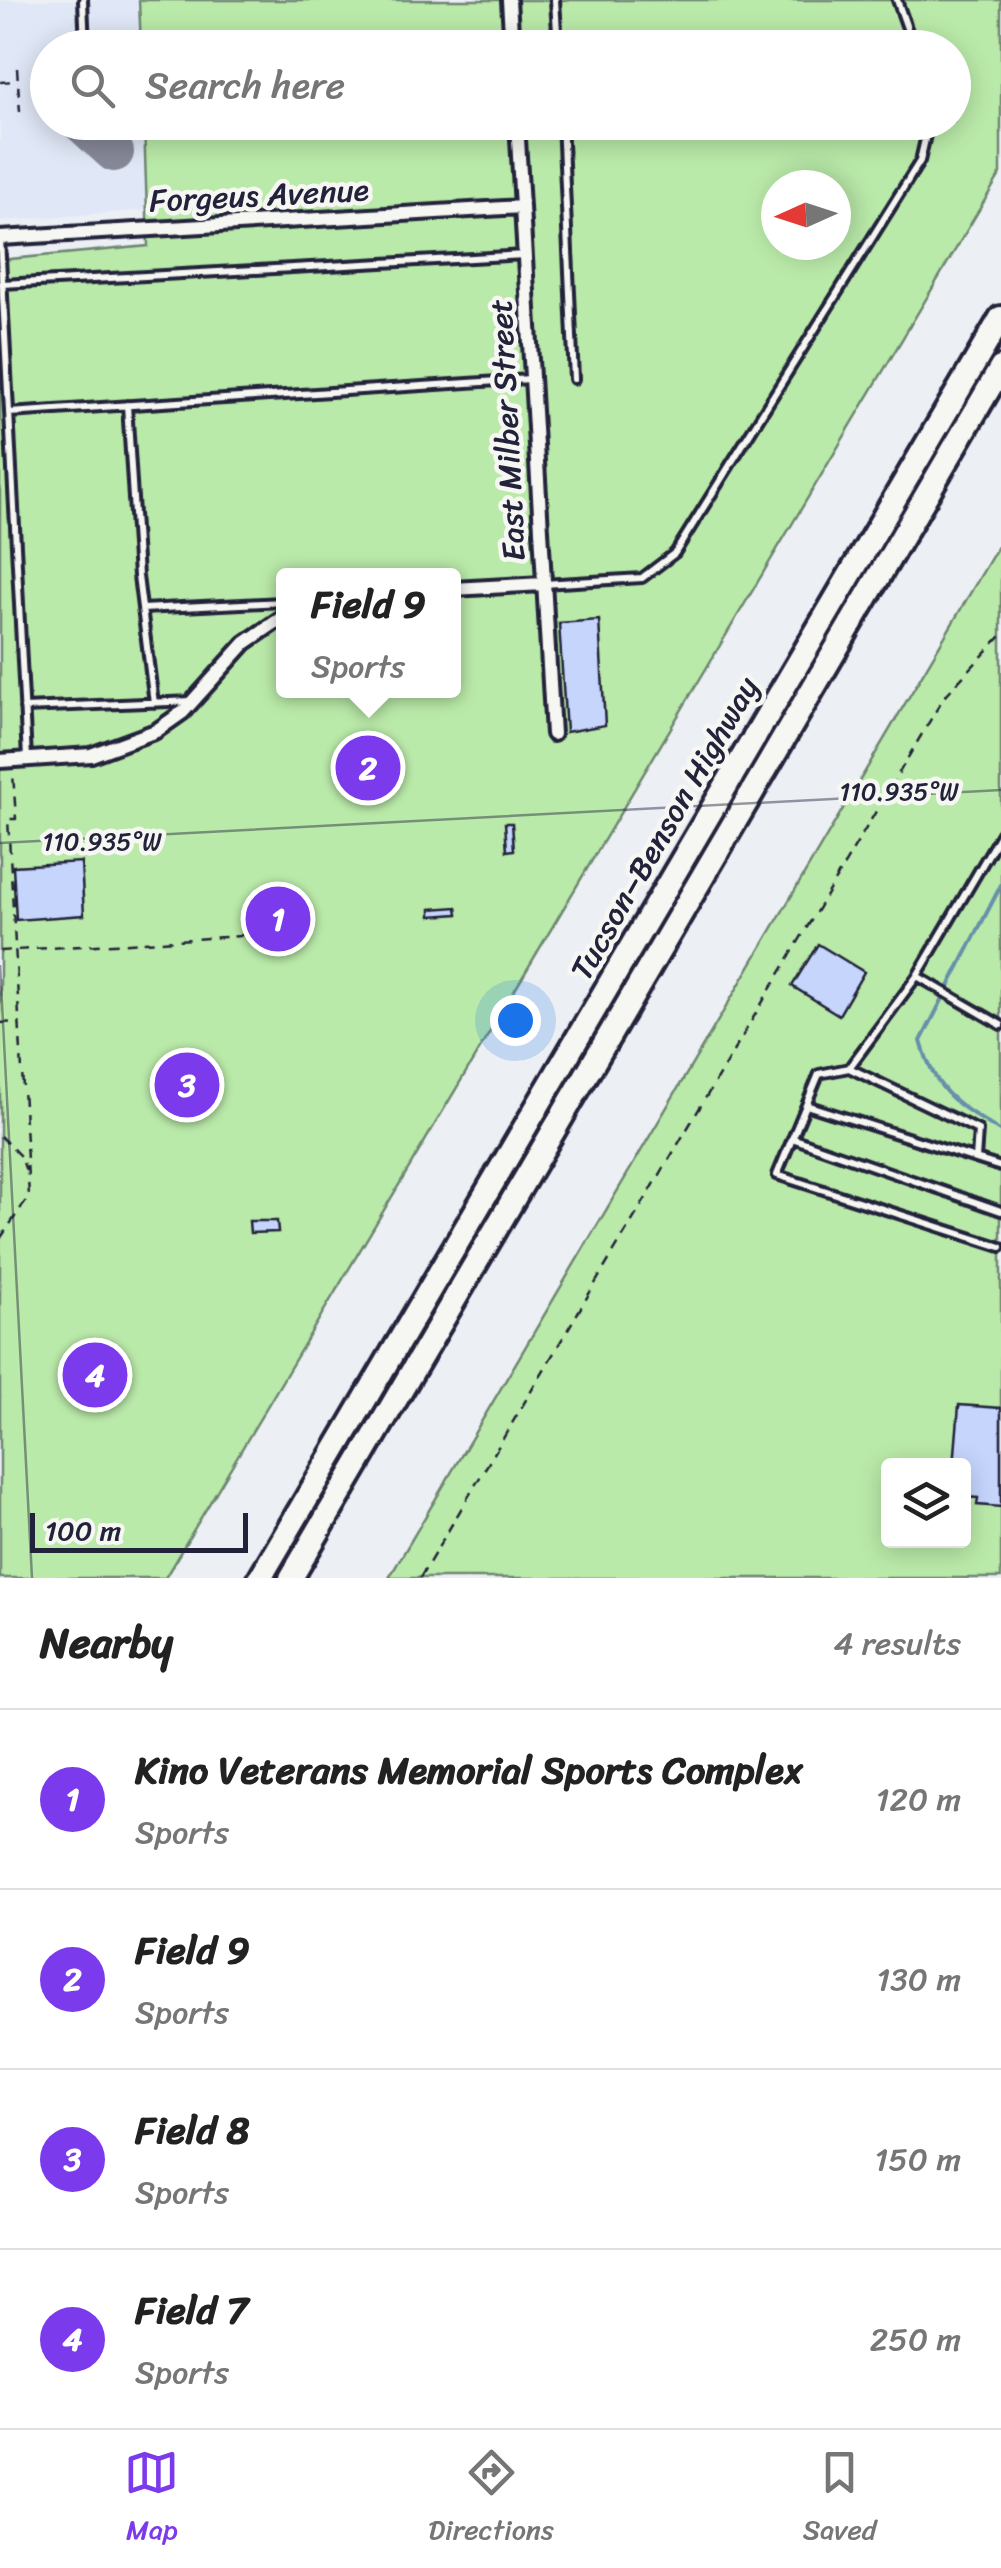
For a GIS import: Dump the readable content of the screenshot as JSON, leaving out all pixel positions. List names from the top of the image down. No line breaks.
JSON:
{"streets":{"highway":["Tucson–Benson Highway"],"street":["Forgeus Avenue","East Milber Street"]},"crossings":[["Forgeus Avenue","East Milber Street"]],"scale_bar":"100 m","north":"left","page":{"search":"Search here","popup":["Field 9","Sports"],"pins":["2","1","3","4"],"scale":"100 m","heading":["Nearby","4 results"],"list":[{"mark":"1","name":"Kino Veterans Memorial Sports Complex","note":"Sports","value":"120 m"},{"mark":"2","name":"Field 9","note":"Sports","value":"130 m"},{"mark":"3","name":"Field 8","note":"Sports","value":"150 m"},{"mark":"4","name":"Field 7","note":"Sports","value":"250 m"}],"nav":["Map","Directions","Saved"]},"coordinates":["110.935°W"]}
